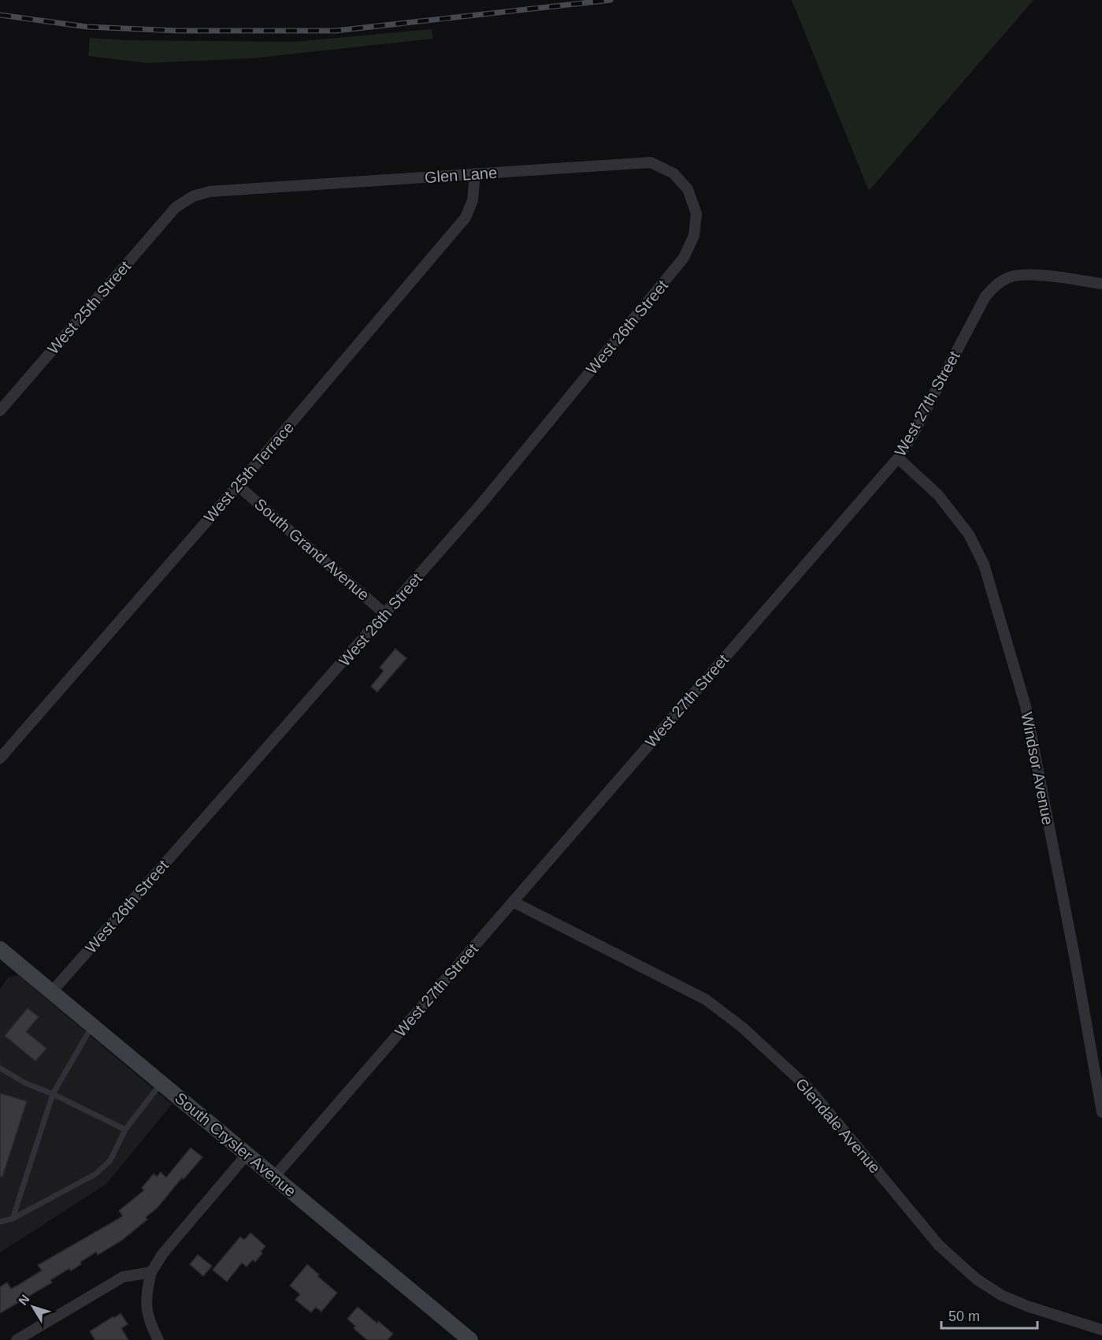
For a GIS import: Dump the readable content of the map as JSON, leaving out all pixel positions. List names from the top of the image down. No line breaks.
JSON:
{"streets":{"main road":["South Crysler Avenue"],"street":["Glen Lane","West 25th Street","West 26th Street","West 27th Street","West 25th Terrace","South Grand Avenue","Windsor Avenue","Glendale Avenue"]},"crossings":[["Glen Lane","West 25th Street"],["Glen Lane","West 26th Street"],["Glen Lane","West 25th Terrace"],["West 26th Street","South Grand Avenue"],["West 26th Street","South Crysler Avenue"],["West 27th Street","Windsor Avenue"],["West 27th Street","Glendale Avenue"],["West 27th Street","South Crysler Avenue"],["West 25th Terrace","South Grand Avenue"]],"scale_bar":"50 m","north":"top left"}
